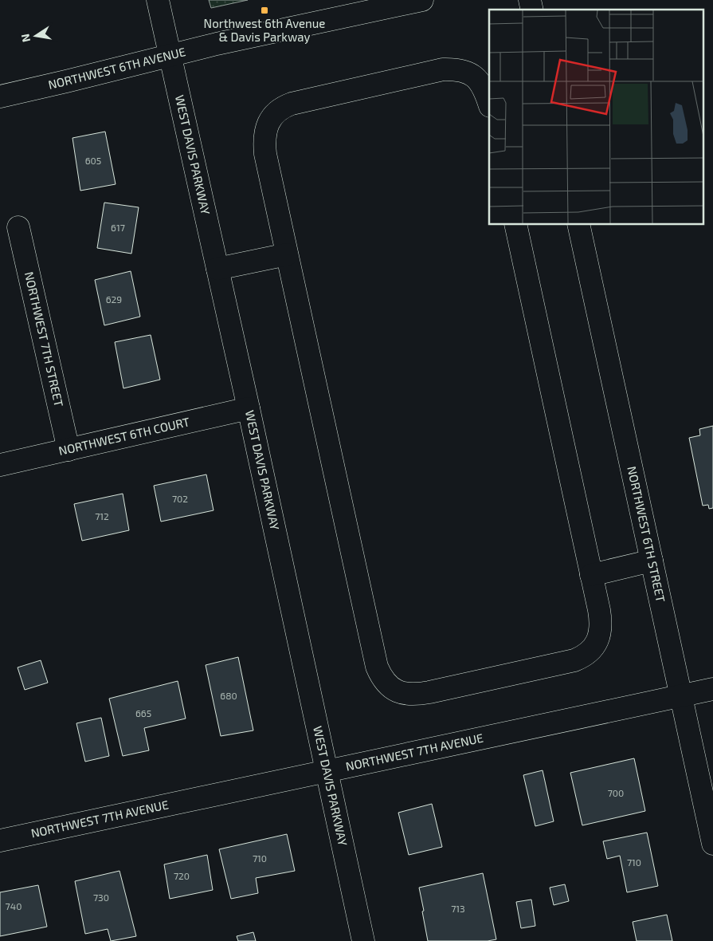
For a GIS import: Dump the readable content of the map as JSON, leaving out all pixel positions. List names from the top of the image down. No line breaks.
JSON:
{"streets":{"street":["NORTHWEST 6TH AVENUE","WEST DAVIS PARKWAY","NORTHWEST 7TH STREET","NORTHWEST 6TH COURT","NORTHWEST 6TH STREET","NORTHWEST 7TH AVENUE"]},"crossings":[["NORTHWEST 6TH AVENUE","WEST DAVIS PARKWAY"],["WEST DAVIS PARKWAY","NORTHWEST 6TH COURT"],["WEST DAVIS PARKWAY","NORTHWEST 7TH AVENUE"],["NORTHWEST 7TH STREET","NORTHWEST 6TH COURT"],["NORTHWEST 6TH STREET","NORTHWEST 7TH AVENUE"]],"places":{"transit":["Northwest 6th Avenue & Davis Parkway"]},"house_numbers":["605","617","629","702","712","680","665","700","710","710","720","730","740","713"],"north":"left"}
